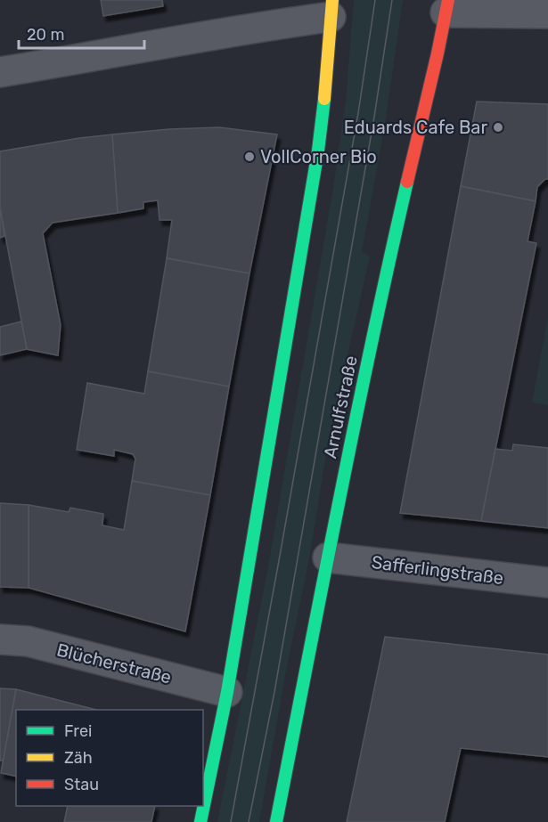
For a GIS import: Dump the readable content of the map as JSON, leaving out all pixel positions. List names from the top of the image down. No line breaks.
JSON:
{"streets":{"main road":["Arnulfstraße"],"street":["Safferlingstraße","Blücherstraße"]},"crossings":[["Arnulfstraße","Safferlingstraße"]],"places":["Eduards Cafe Bar","VollCorner Bio"],"legend":["Frei","Zäh","Stau"],"scale_bar":"20 m"}
